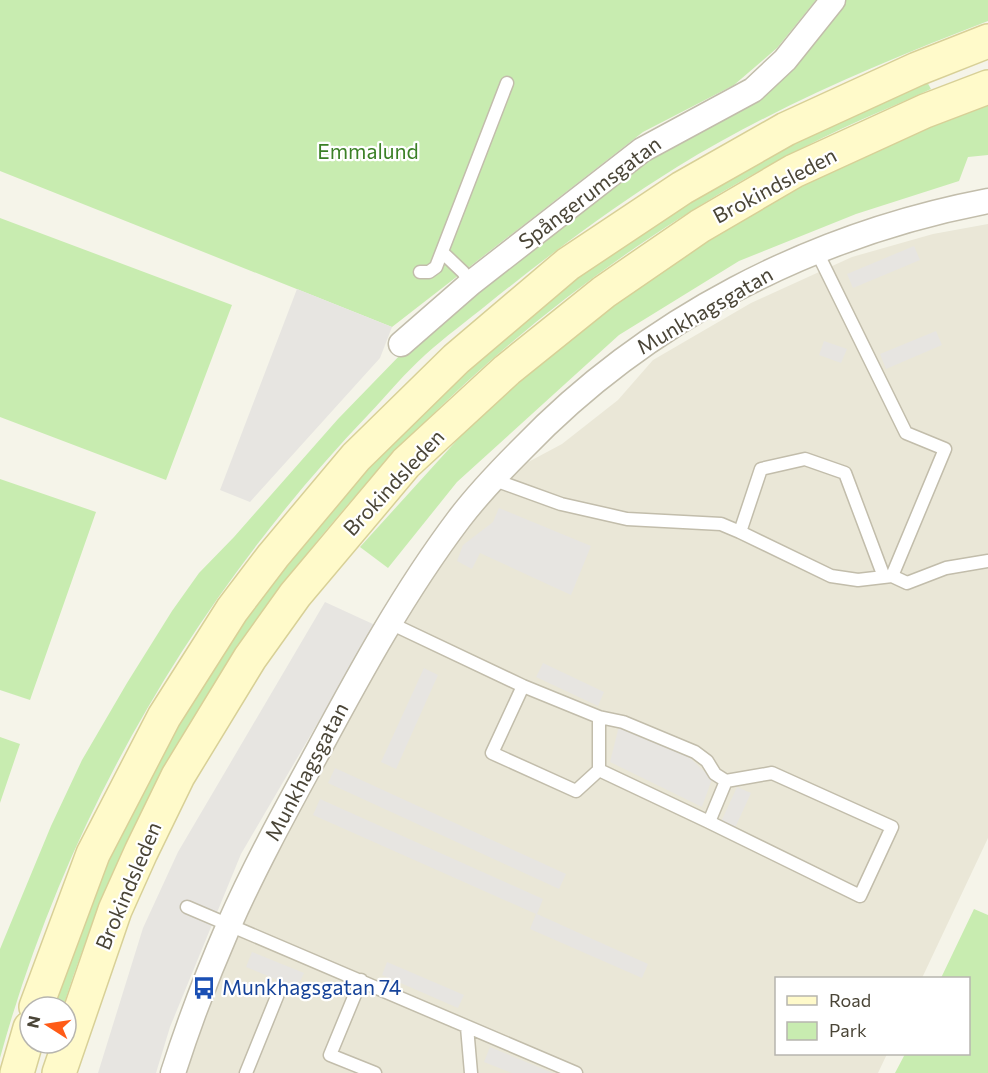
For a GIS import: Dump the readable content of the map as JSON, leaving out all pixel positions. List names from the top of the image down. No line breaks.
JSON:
{"streets":{"main road":["Brokindsleden"],"street":["Spångerumsgatan","Munkhagsgatan"]},"parks":["Emmalund"],"places":{"bus stop":["Munkhagsgatan 74"]},"legend":["Road","Park"],"north":"left"}
